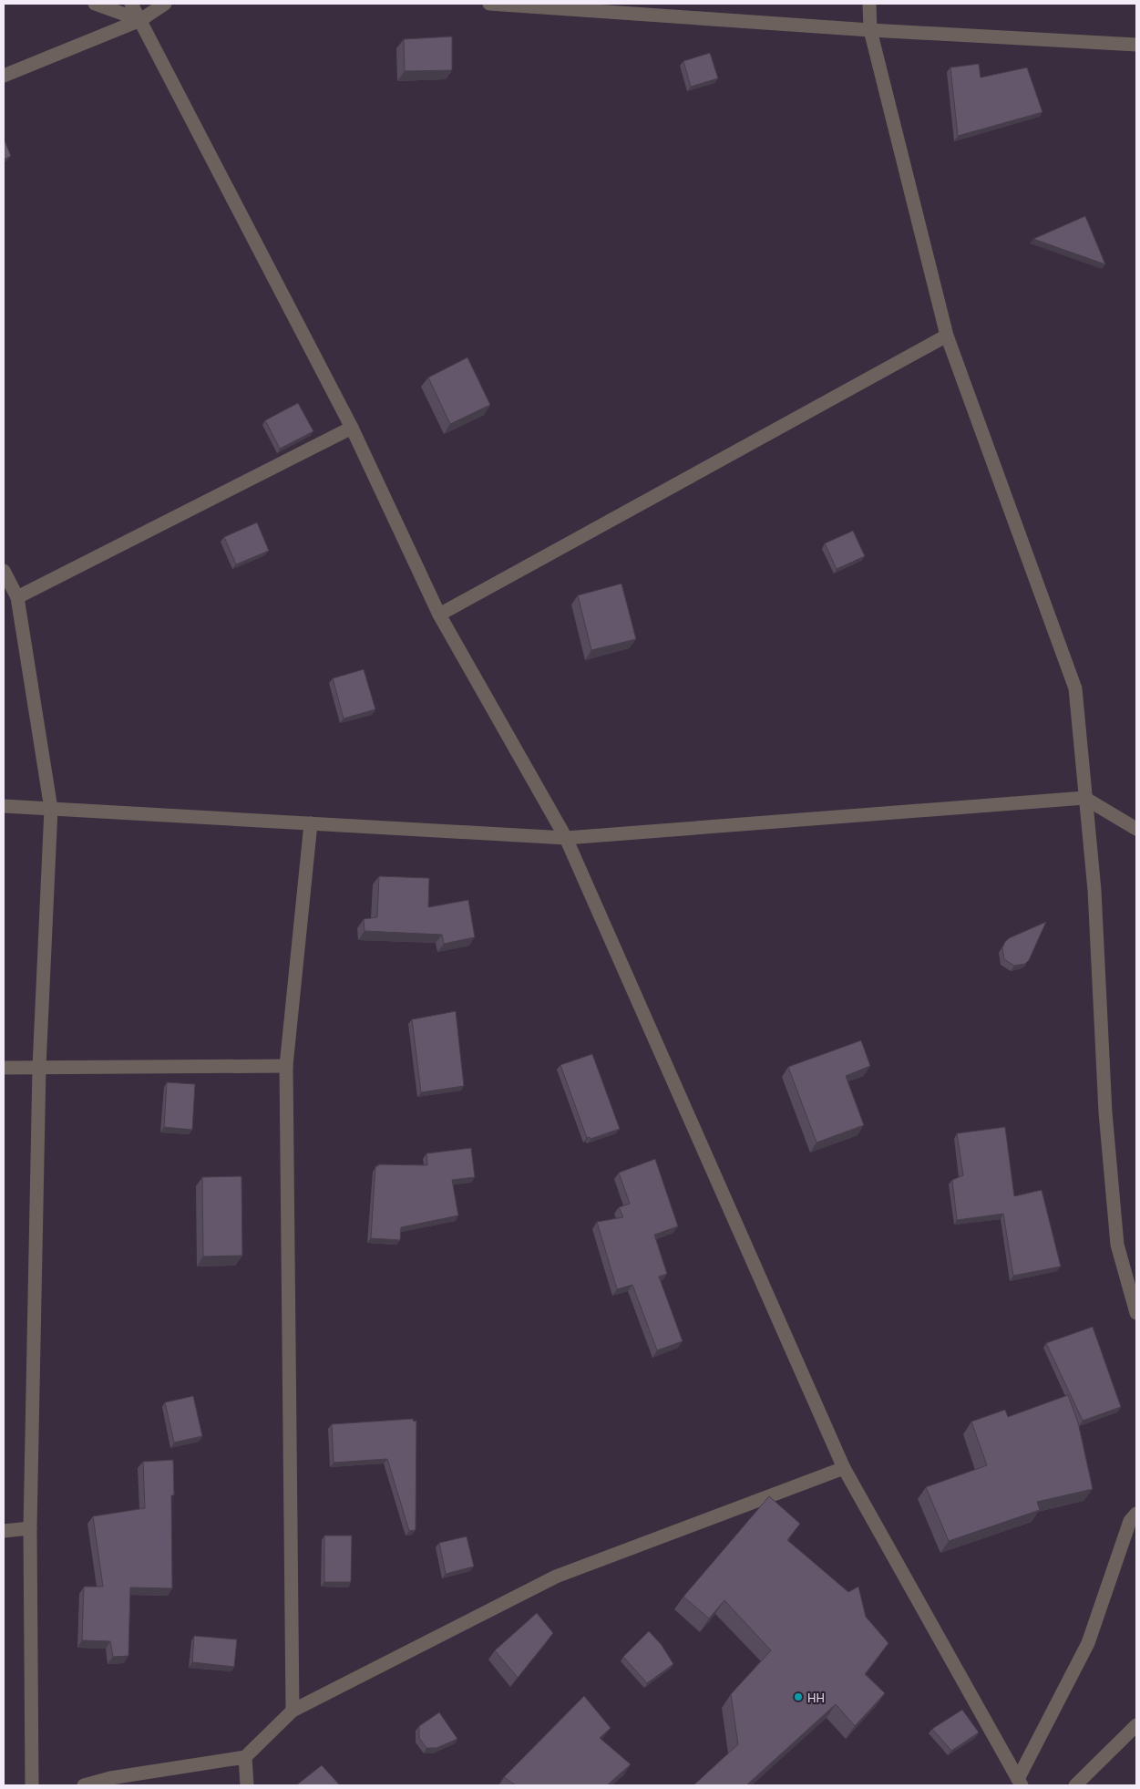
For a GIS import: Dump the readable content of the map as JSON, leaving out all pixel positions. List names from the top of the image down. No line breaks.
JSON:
{"places":["HH"]}
